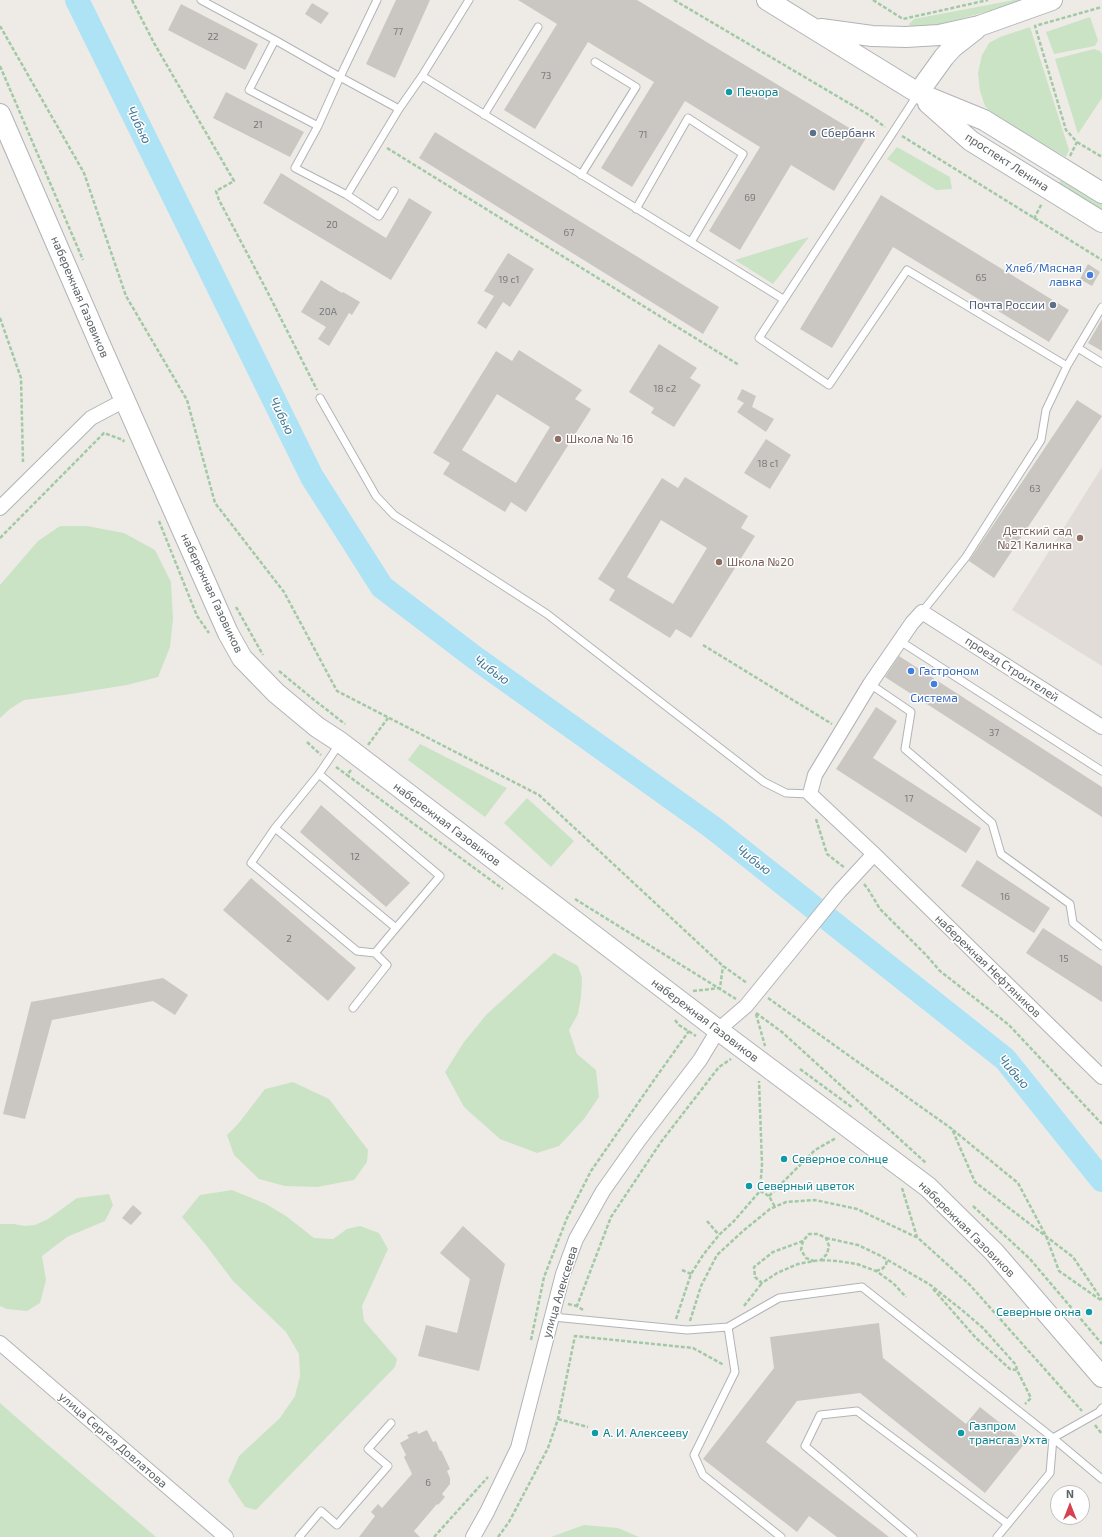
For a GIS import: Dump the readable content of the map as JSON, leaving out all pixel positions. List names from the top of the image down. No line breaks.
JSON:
{"streets":{"main road":["проспект Ленина","набережная Газовиков"],"street":["проезд Строителей","набережная Нефтяников","улица Алексеева","улица Сергея Довлатова"]},"crossings":[["набережная Газовиков","улица Алексеева"]],"water":["Чибью"],"places":["Печора","Сбербанк","Хлеб/Мясная лавка","Почта России","Школа № 16","Детский сад №21 Калинка","Школа №20","Гастроном","Система","Северное солнце","Северный цветок","Северные окна","А. И. Алексееву","Газпром трансгаз Ухта"],"house_numbers":["77","22","73","21","71","69","20","67","65","19 с1","20А","18 с2","18 с1","63","37","17","12","16","2","15","6"],"north":"top"}
